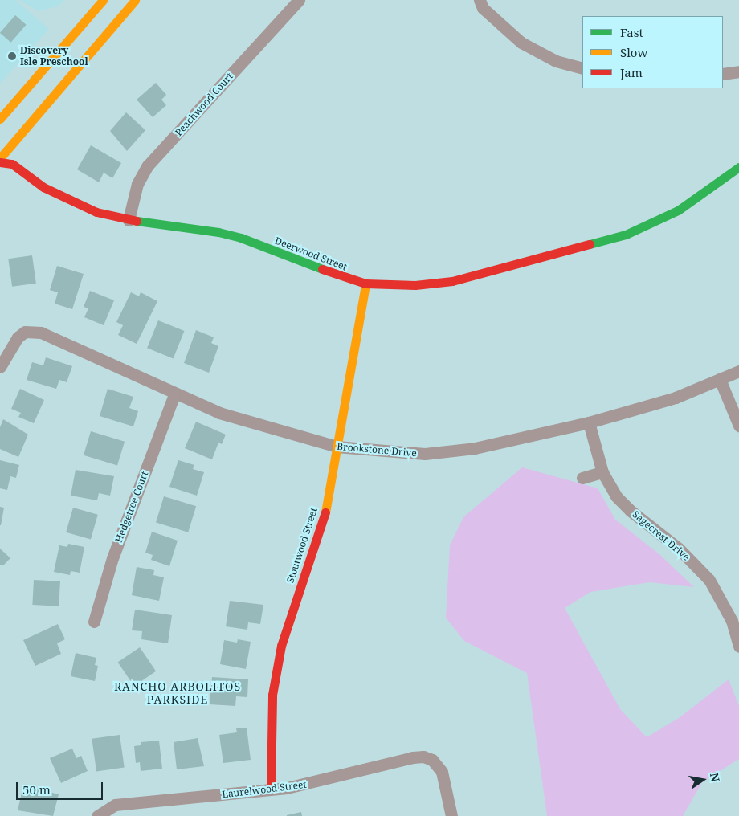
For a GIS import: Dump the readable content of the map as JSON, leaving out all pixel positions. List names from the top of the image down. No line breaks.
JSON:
{"streets":{"street":["Peachwood Court","Deerwood Street","Brookstone Drive","Hedgetree Court","Sagecrest Drive","Stoutwood Street","Laurelwood Street"]},"crossings":[["Peachwood Court","Deerwood Street"],["Deerwood Street","Stoutwood Street"],["Brookstone Drive","Hedgetree Court"],["Brookstone Drive","Sagecrest Drive"],["Brookstone Drive","Stoutwood Street"],["Stoutwood Street","Laurelwood Street"]],"districts":["RANCHO ARBOLITOS PARKSIDE"],"places":["Discovery Isle Preschool"],"legend":["Fast","Slow","Jam"],"scale_bar":"50 m","north":"right"}
